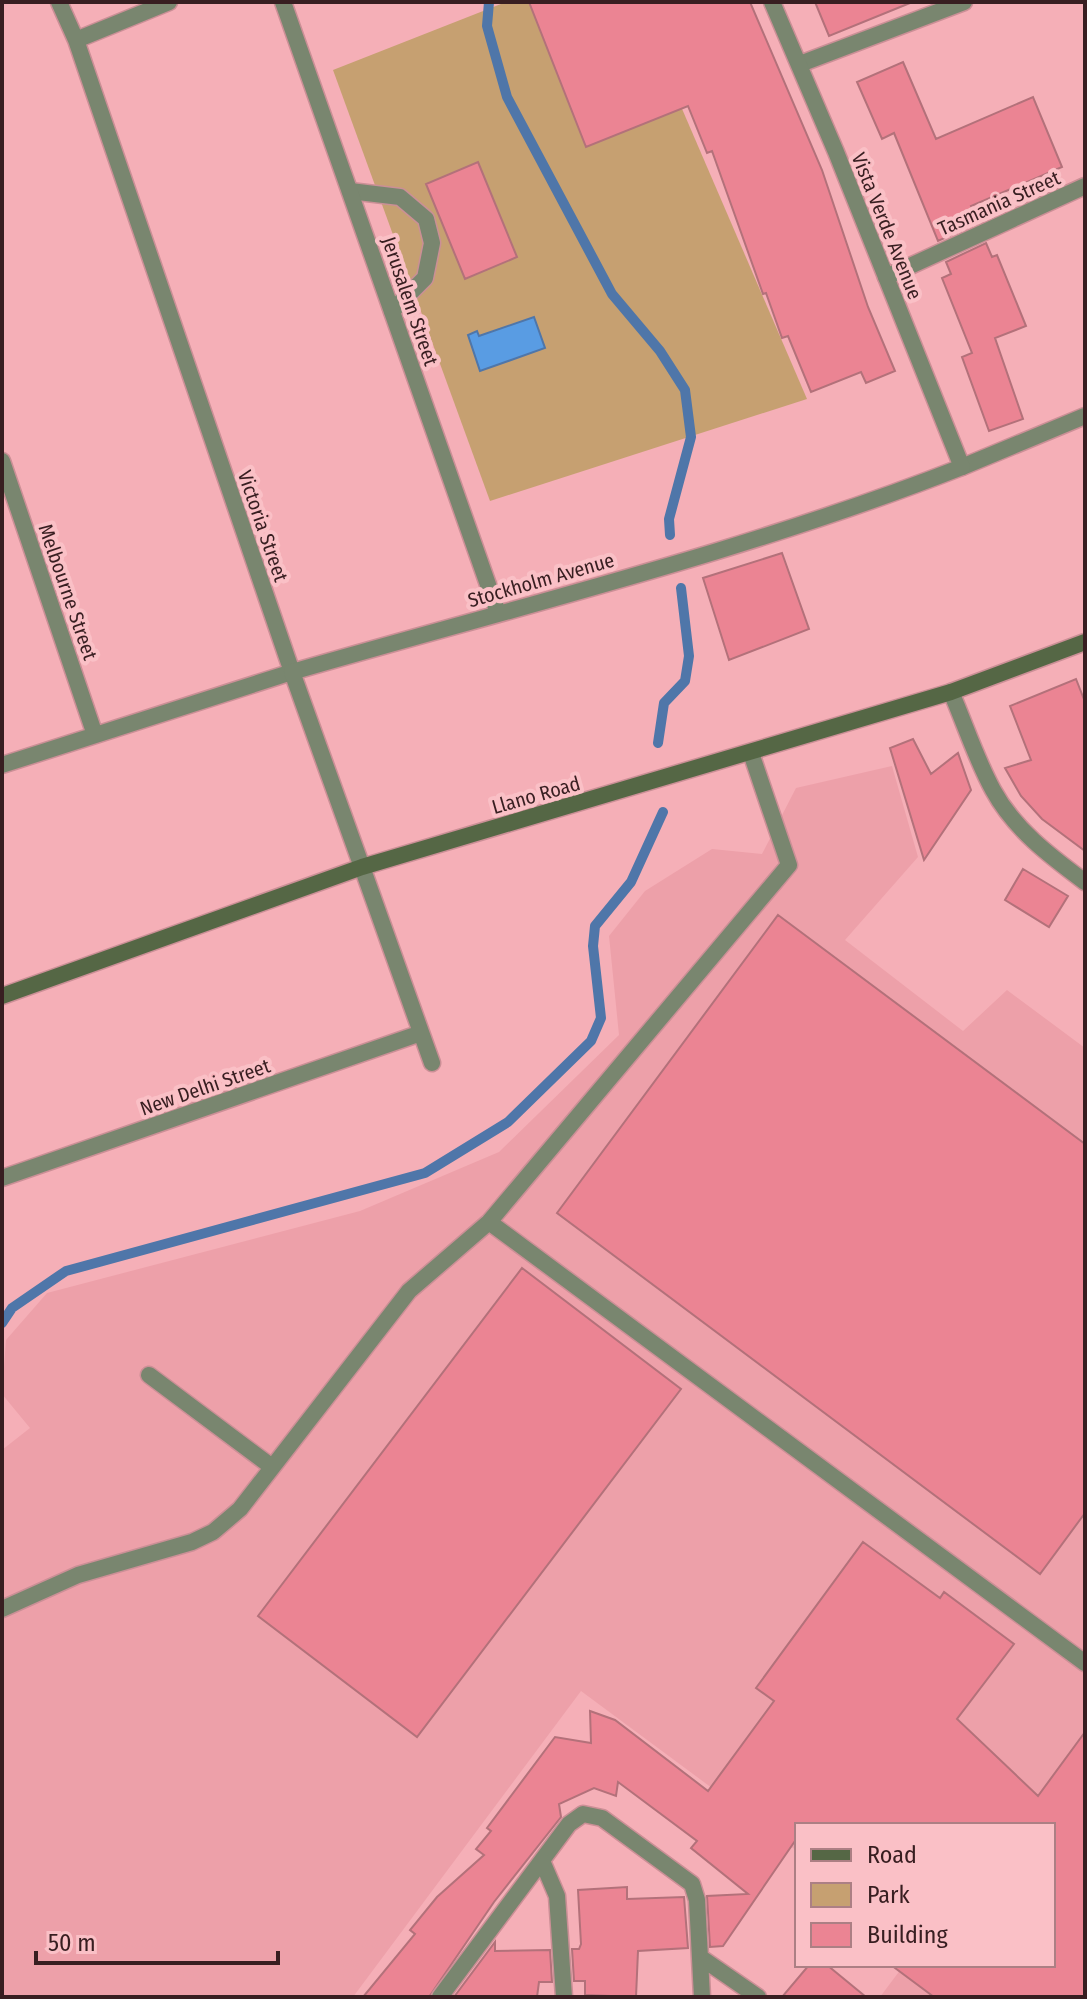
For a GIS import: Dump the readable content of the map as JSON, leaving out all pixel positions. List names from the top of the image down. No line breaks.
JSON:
{"streets":{"main road":["Llano Road"],"street":["Tasmania Street","Vista Verde Avenue","Jerusalem Street","Victoria Street","Stockholm Avenue","Melbourne Street","New Delhi Street"]},"crossings":[["Tasmania Street","Vista Verde Avenue"],["Vista Verde Avenue","Stockholm Avenue"],["Jerusalem Street","Stockholm Avenue"],["Victoria Street","Stockholm Avenue"],["Victoria Street","Llano Road"],["Victoria Street","New Delhi Street"],["Stockholm Avenue","Melbourne Street"]],"legend":["Road","Park","Building"],"scale_bar":"50 m"}
